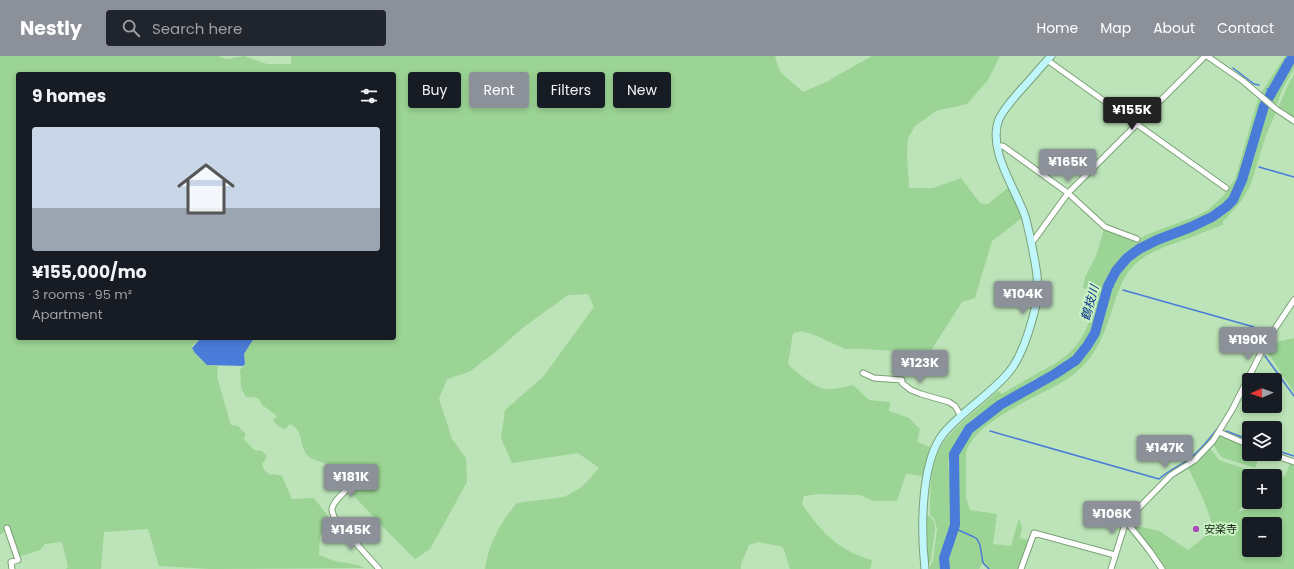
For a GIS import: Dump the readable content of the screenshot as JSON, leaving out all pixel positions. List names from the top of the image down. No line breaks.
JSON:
{"water":["鶴枝川"],"places":["安楽寺"],"north":"left","page":{"header":"Nestly","search":"Search here","nav":["Home","Map","About","Contact"],"chip":["Buy","Rent","Filters","New"],"heading":"9 homes","price":["¥155K","¥165K","¥104K","¥190K","¥123K","¥147K","¥181K","¥106K","¥145K"],"list":[{"name":"¥155,000/mo","note":"3 rooms · 95 m² · Apartment"}],"map_buttons":["+","−"]}}
